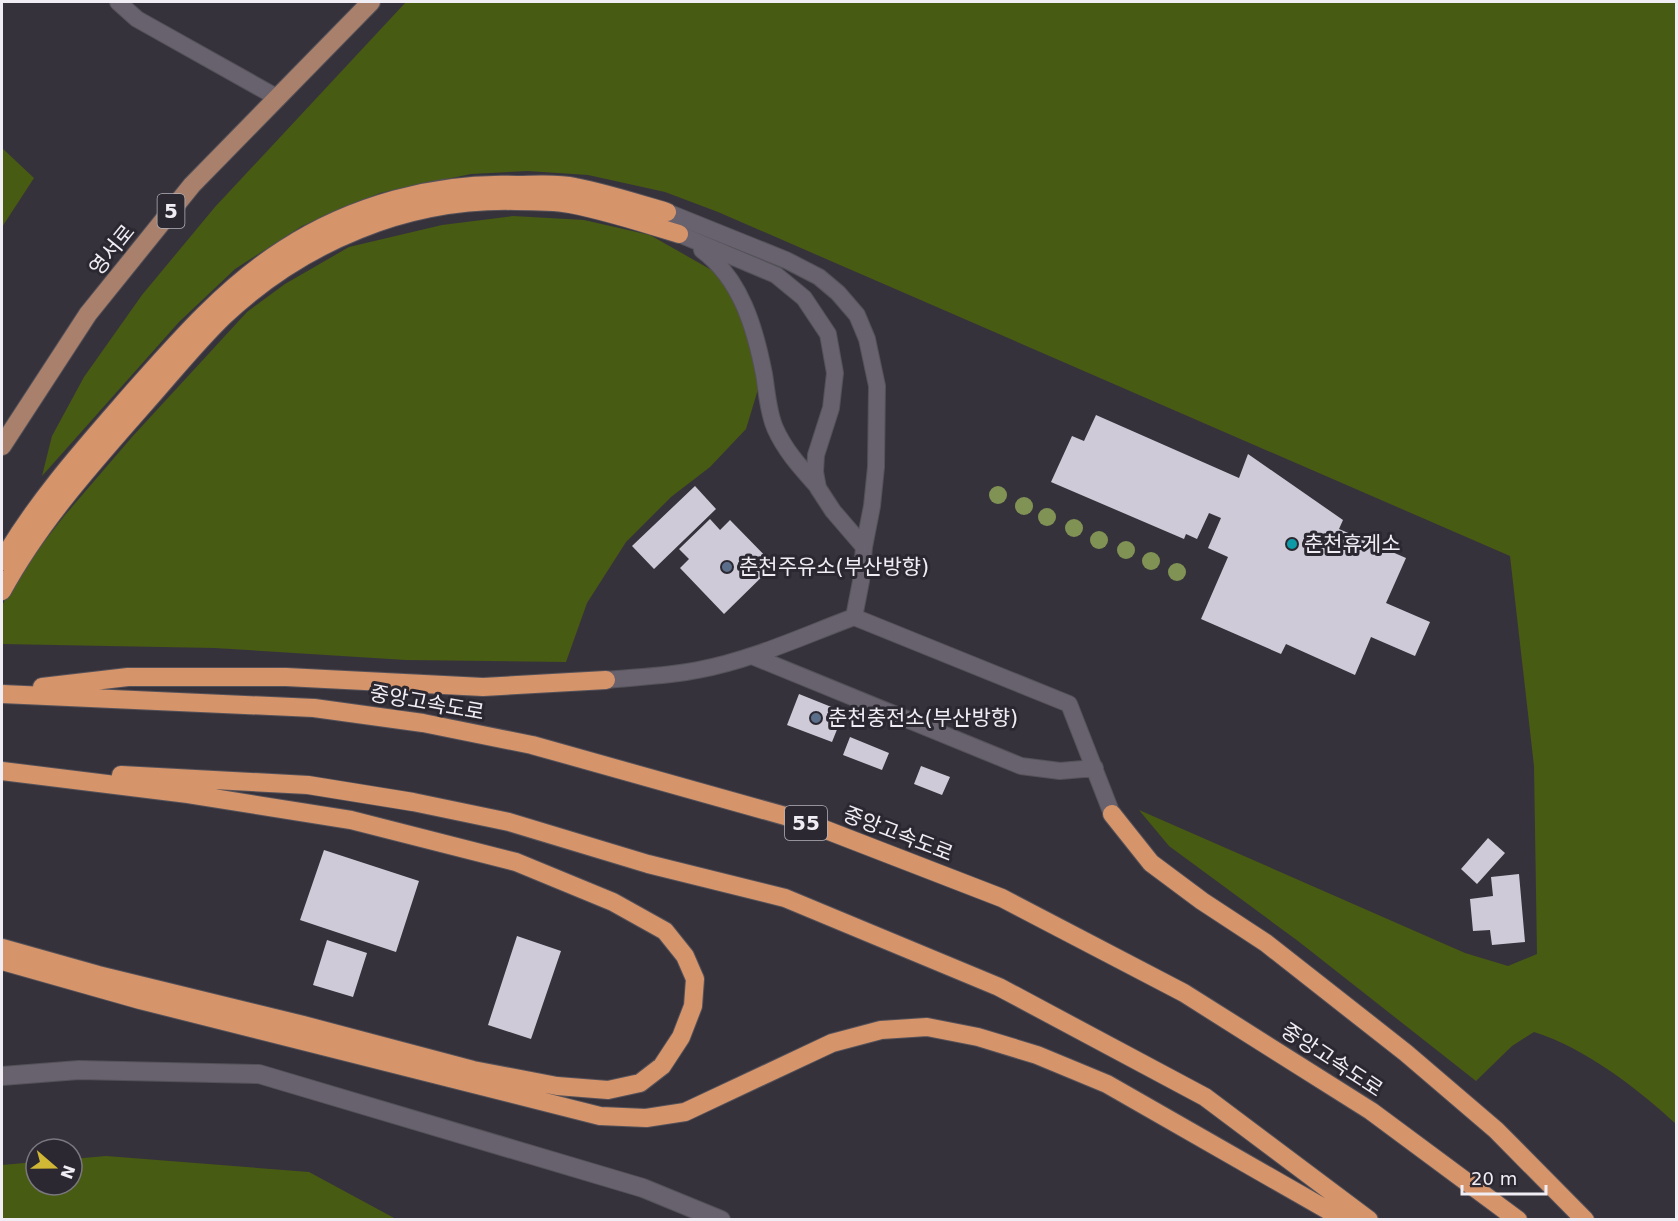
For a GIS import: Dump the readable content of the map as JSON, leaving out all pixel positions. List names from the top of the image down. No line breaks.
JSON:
{"streets":{"highway":["중앙고속도로","55"],"main road":["5","영서로"]},"places":["춘천휴게소","춘천주유소(부산방향)","춘천충전소(부산방향)"],"scale_bar":"20 m","north":"right"}
